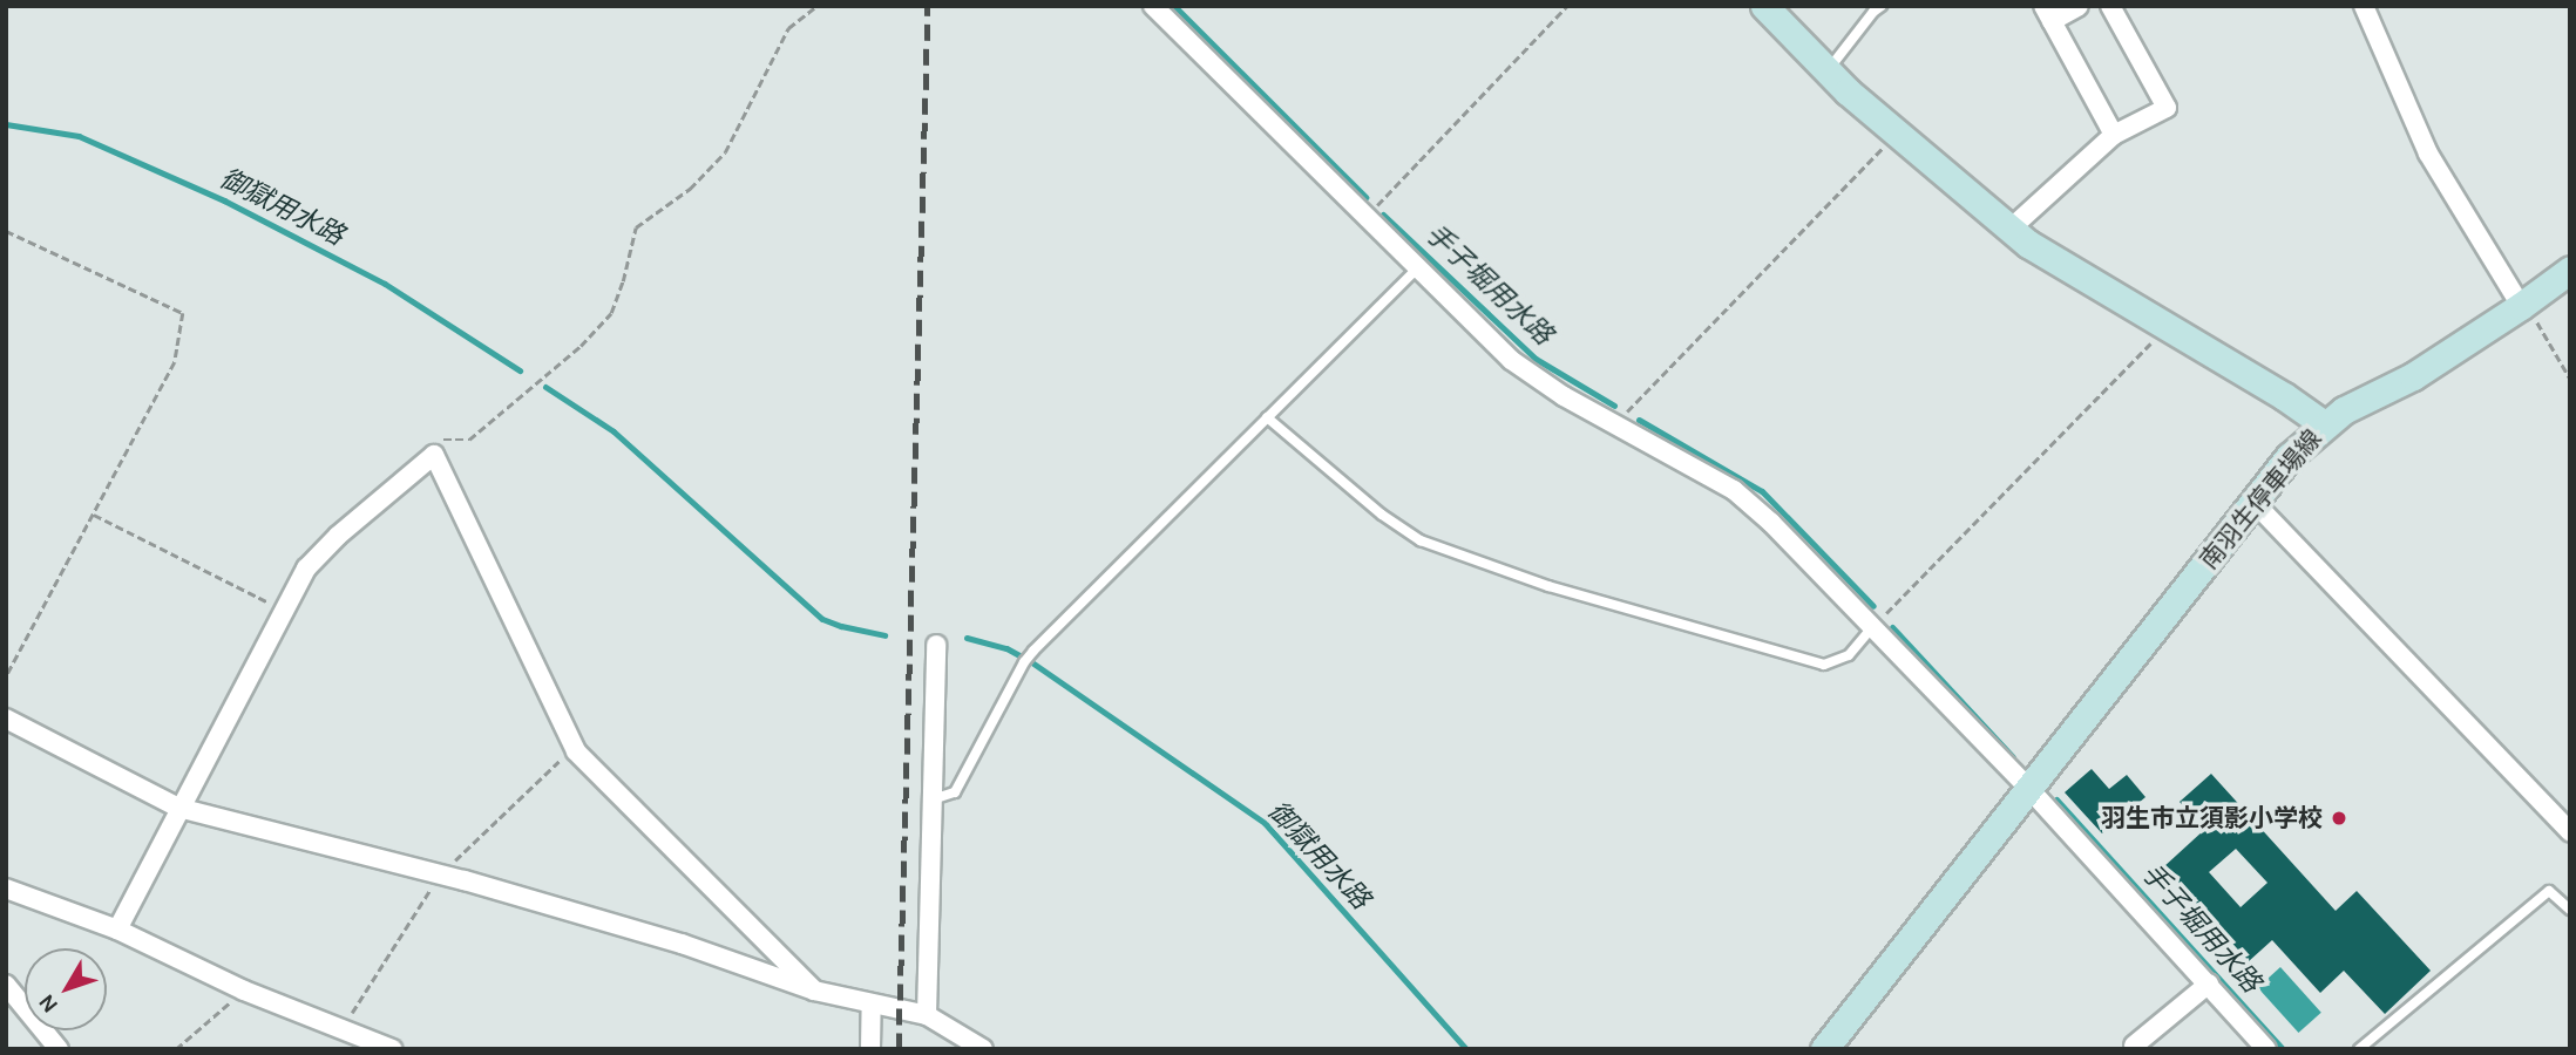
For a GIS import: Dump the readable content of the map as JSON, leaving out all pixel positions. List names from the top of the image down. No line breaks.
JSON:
{"streets":{"main road":["南羽生停車場線"]},"water":["御獄用水路","手子堀用水路"],"places":["羽生市立須影小学校"],"north":"bottom left"}
